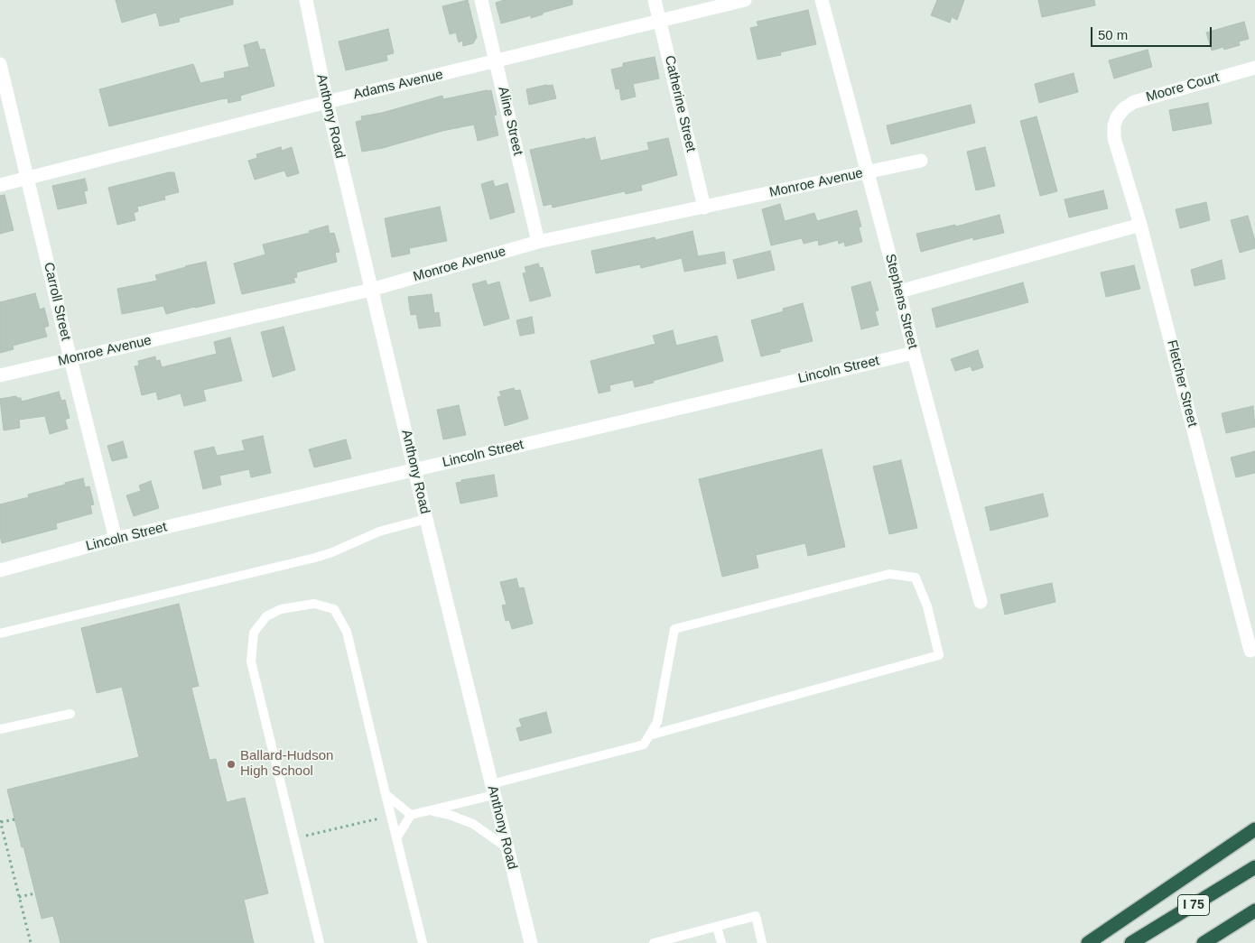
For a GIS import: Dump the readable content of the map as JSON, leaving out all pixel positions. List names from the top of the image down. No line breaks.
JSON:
{"streets":{"highway":["I 75"],"street":["Adams Avenue","Moore Court","Catherine Street","Anthony Road","Aline Street","Monroe Avenue","Carroll Street","Stephens Street","Lincoln Street","Fletcher Street"]},"crossings":[["Adams Avenue","Catherine Street"],["Adams Avenue","Anthony Road"],["Adams Avenue","Aline Street"],["Adams Avenue","Carroll Street"],["Moore Court","Fletcher Street"],["Catherine Street","Monroe Avenue"],["Anthony Road","Monroe Avenue"],["Anthony Road","Lincoln Street"],["Aline Street","Monroe Avenue"],["Monroe Avenue","Carroll Street"],["Monroe Avenue","Stephens Street"],["Carroll Street","Lincoln Street"],["Stephens Street","Lincoln Street"]],"places":["Ballard-Hudson High School"],"scale_bar":"50 m"}
